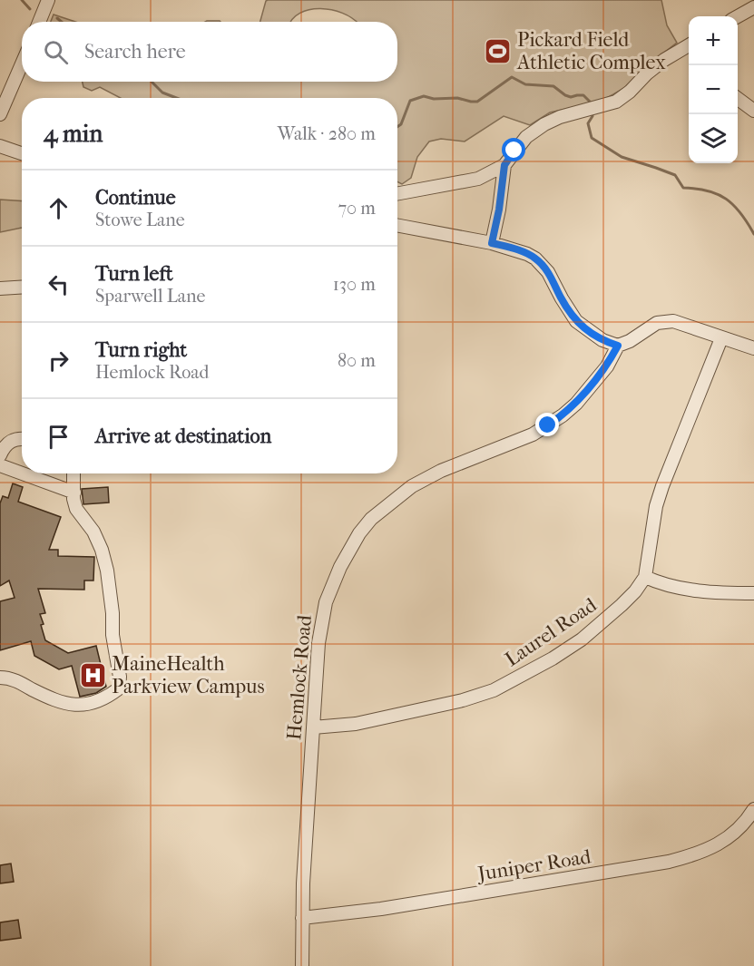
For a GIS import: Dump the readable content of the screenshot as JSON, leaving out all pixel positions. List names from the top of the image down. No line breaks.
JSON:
{"streets":{"street":["Laurel Road","Hemlock Road","Juniper Road"]},"crossings":[["Laurel Road","Hemlock Road"],["Hemlock Road","Juniper Road"]],"places":{"sports":["Pickard Field Athletic Complex"],"hospital":["MaineHealth Parkview Campus"]},"page":{"map_buttons":["+","−"],"search":"Search here","heading":["4 min","Walk · 280 m"],"list":[["Continue","Stowe Lane","70 m"],["Turn left","Sparwell Lane","130 m"],["Turn right","Hemlock Road","80 m"],"Arrive at destination"]}}
